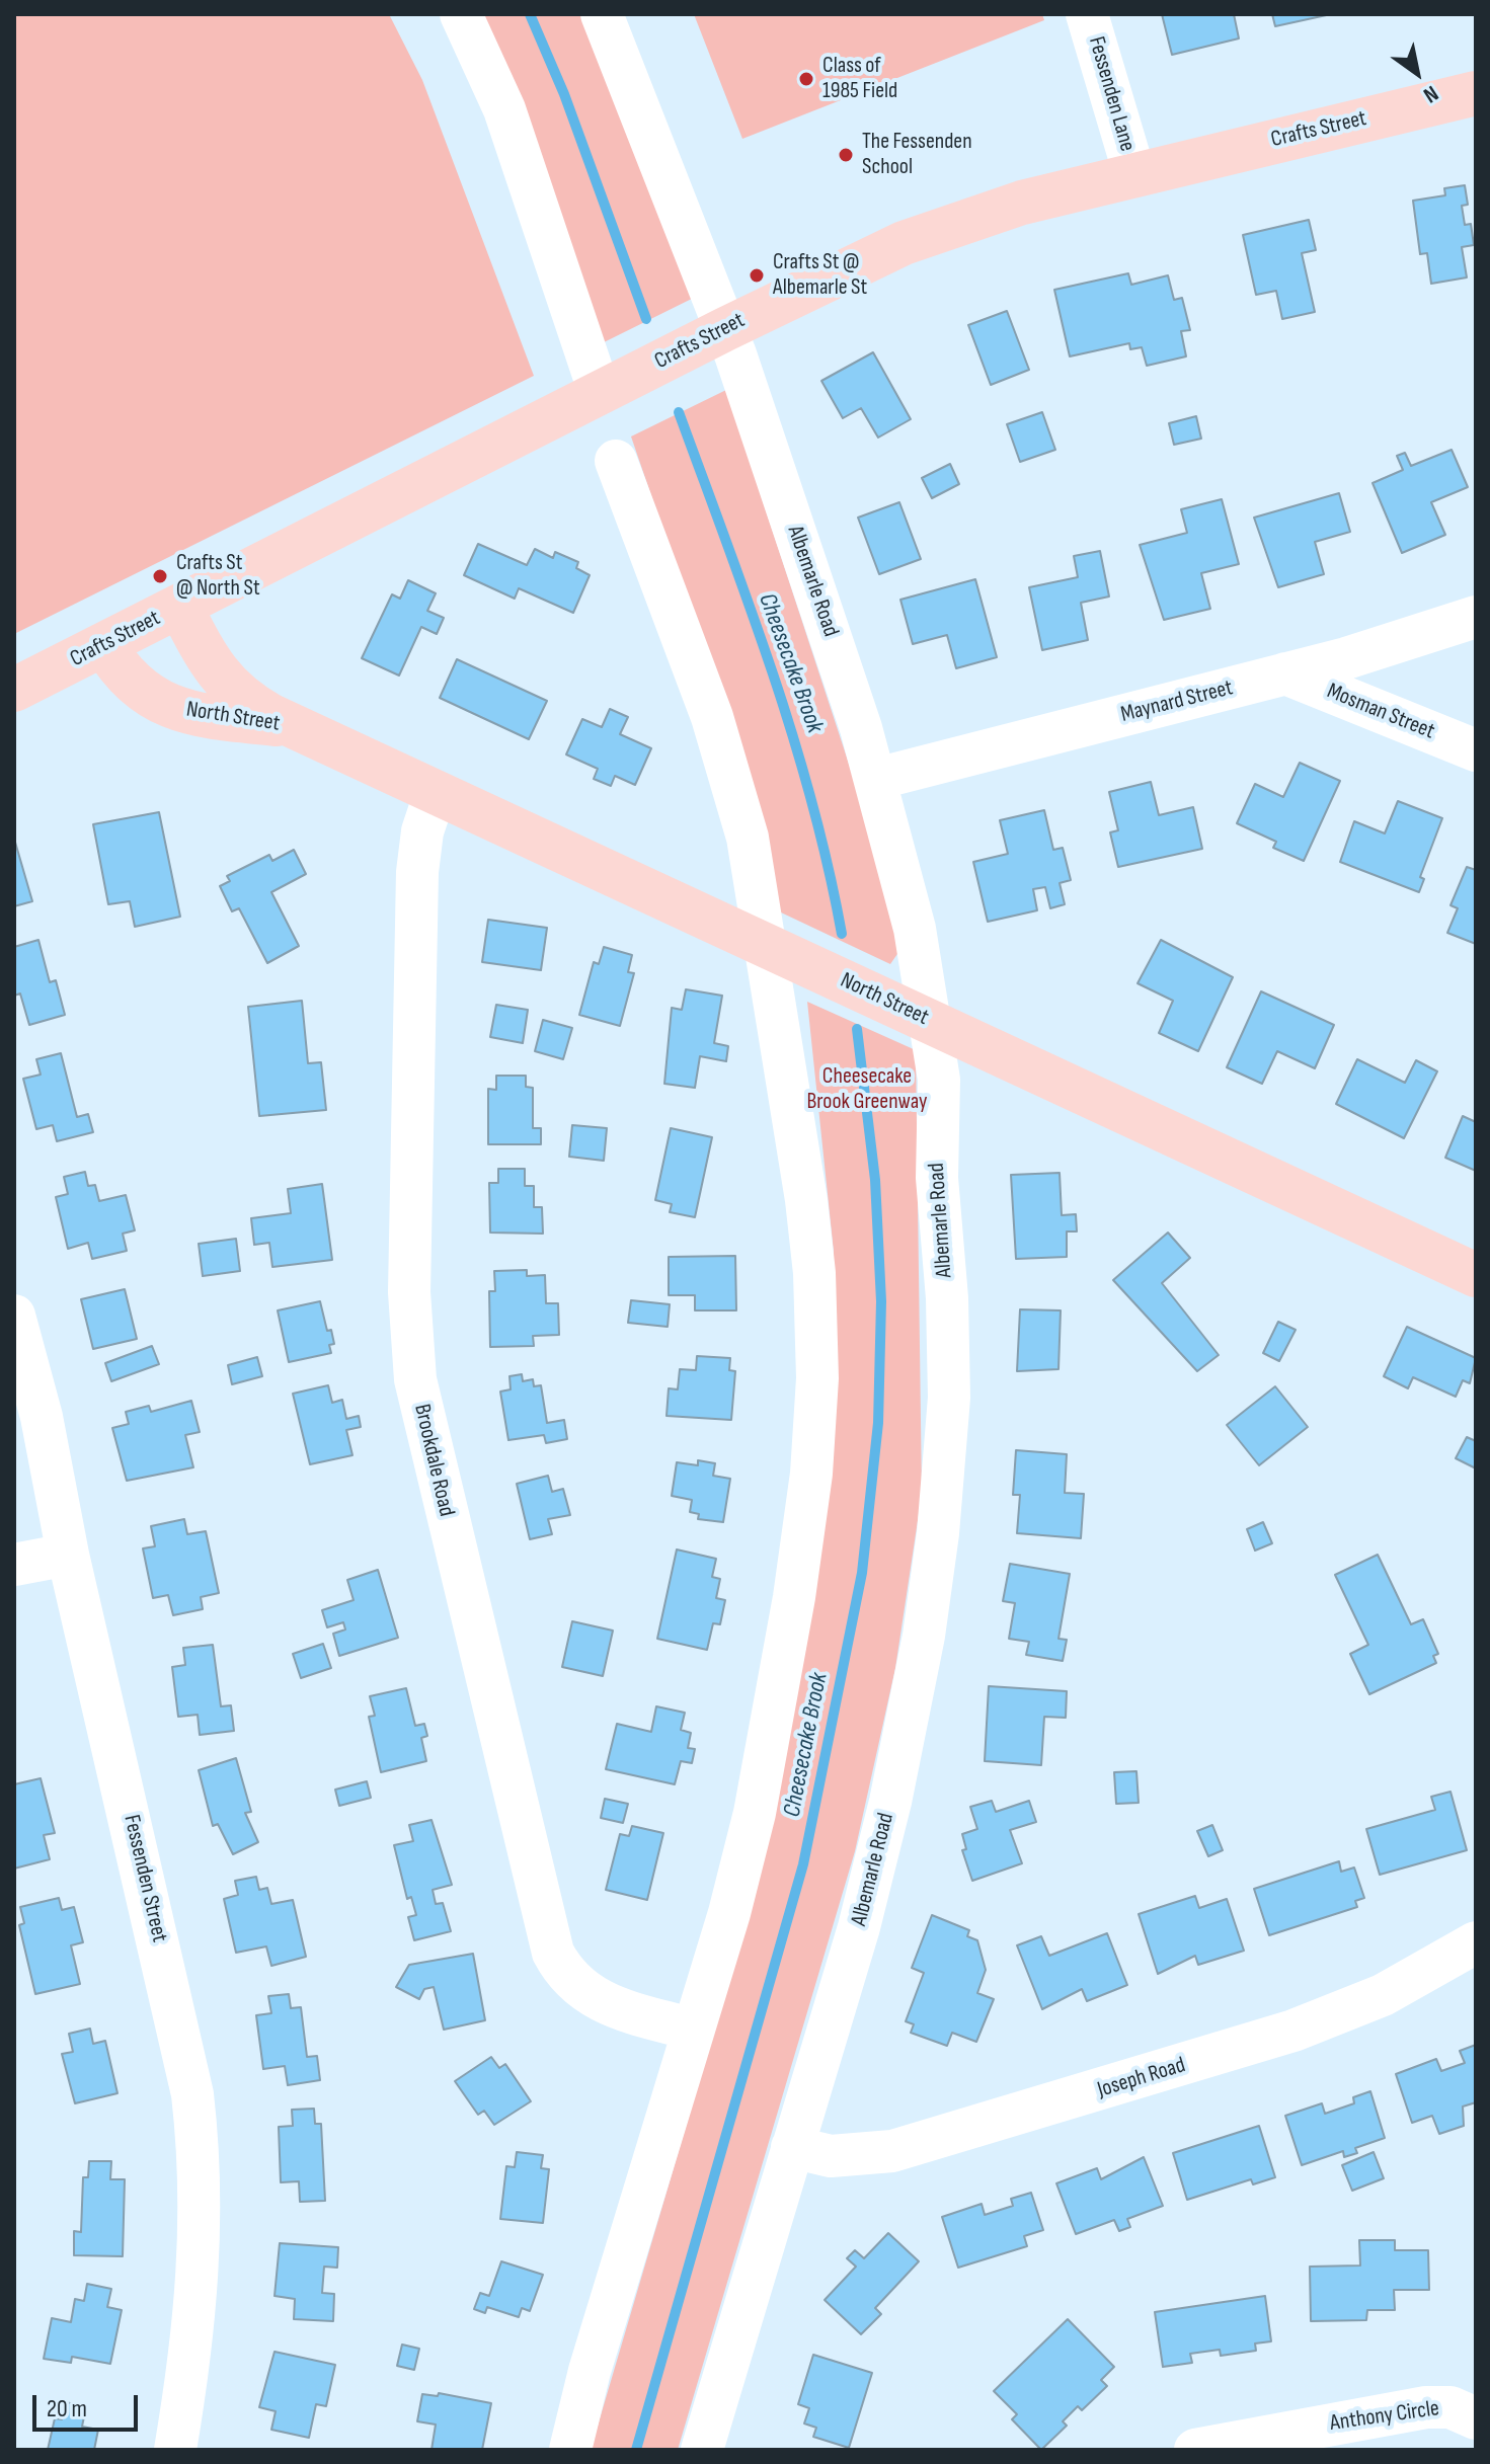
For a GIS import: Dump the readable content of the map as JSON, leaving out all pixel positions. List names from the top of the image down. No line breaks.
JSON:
{"streets":{"main road":["Crafts Street","North Street"],"street":["Fessenden Lane","Albemarle Road","Maynard Street","Mosman Street","Brookdale Road","Fessenden Street","Joseph Road","Anthony Circle"]},"crossings":[["Fessenden Lane","Crafts Street"],["Crafts Street","Albemarle Road"],["Crafts Street","North Street"],["Albemarle Road","Maynard Street"],["Albemarle Road","North Street"],["Albemarle Road","Joseph Road"],["Maynard Street","Mosman Street"],["North Street","Brookdale Road"]],"water":["Cheesecake Brook"],"parks":["Cheesecake Brook Greenway"],"places":["Class of 1985 Field","The Fessenden School","Crafts St @ Albemarle St","Crafts St @ North St"],"scale_bar":"20 m","north":"bottom right"}
